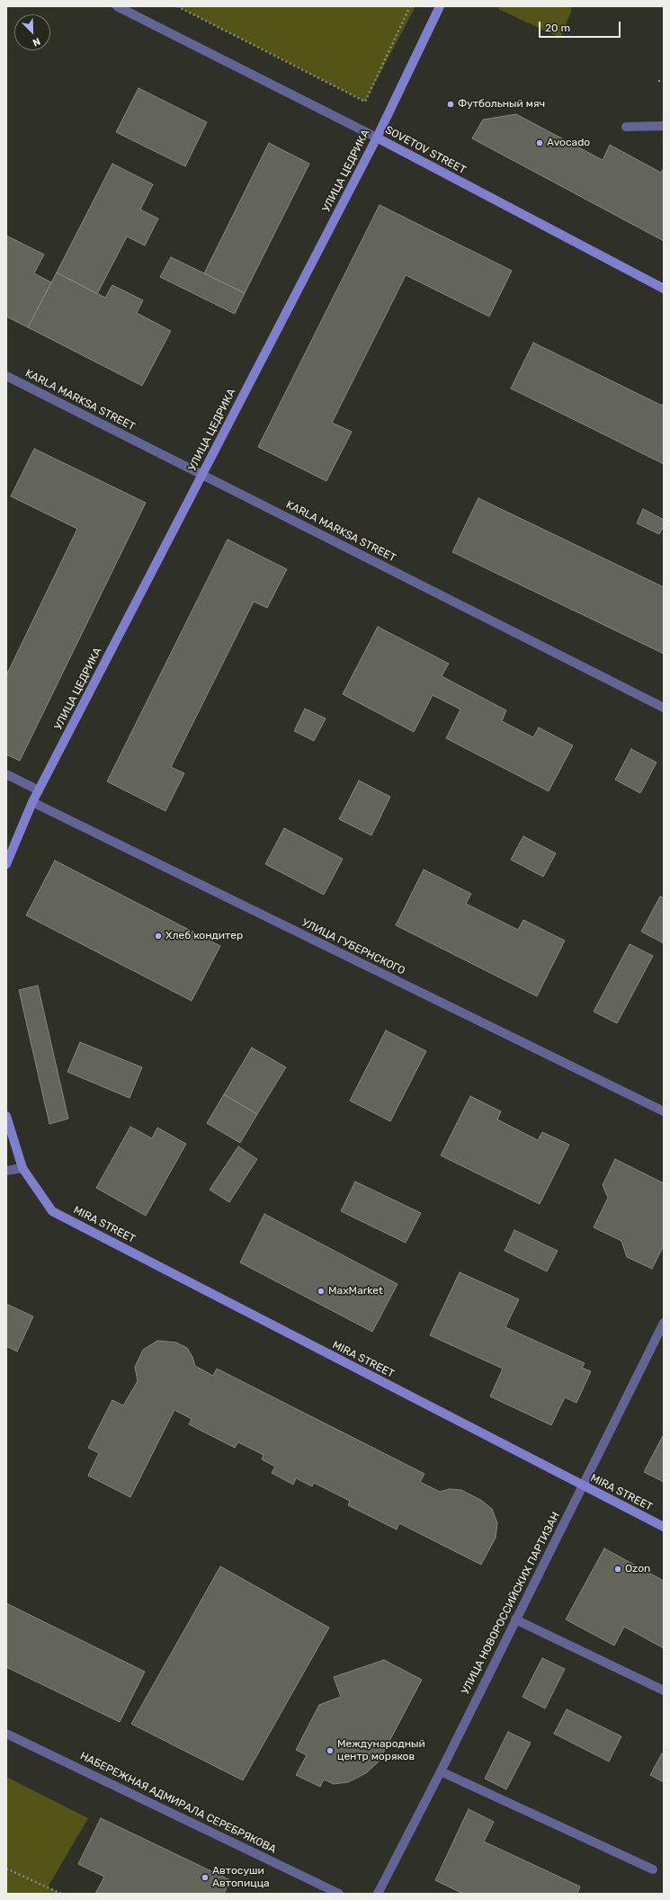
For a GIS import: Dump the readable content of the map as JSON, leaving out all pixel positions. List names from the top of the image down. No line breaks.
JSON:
{"streets":{"street":["SOVETOV STREET","УЛИЦА ЦЕДРИКА","KARLA MARKSA STREET","УЛИЦА ГУБЕРНСКОГО","MIRA STREET","УЛИЦА НОВОРОССИЙСКИХ ПАРТИЗАН","НАБЕРЕЖНАЯ АДМИРАЛА СЕРЕБРЯКОВА"]},"crossings":[["SOVETOV STREET","УЛИЦА ЦЕДРИКА"],["УЛИЦА ЦЕДРИКА","KARLA MARKSA STREET"],["УЛИЦА ЦЕДРИКА","УЛИЦА ГУБЕРНСКОГО"],["MIRA STREET","УЛИЦА НОВОРОССИЙСКИХ ПАРТИЗАН"]],"places":["Футбольный мяч","Avocado","Хлеб кондитер","MaxMarket","Ozon","Международный центр моряков","Автосуши Автопицца"],"scale_bar":"20 m","north":"bottom right"}
